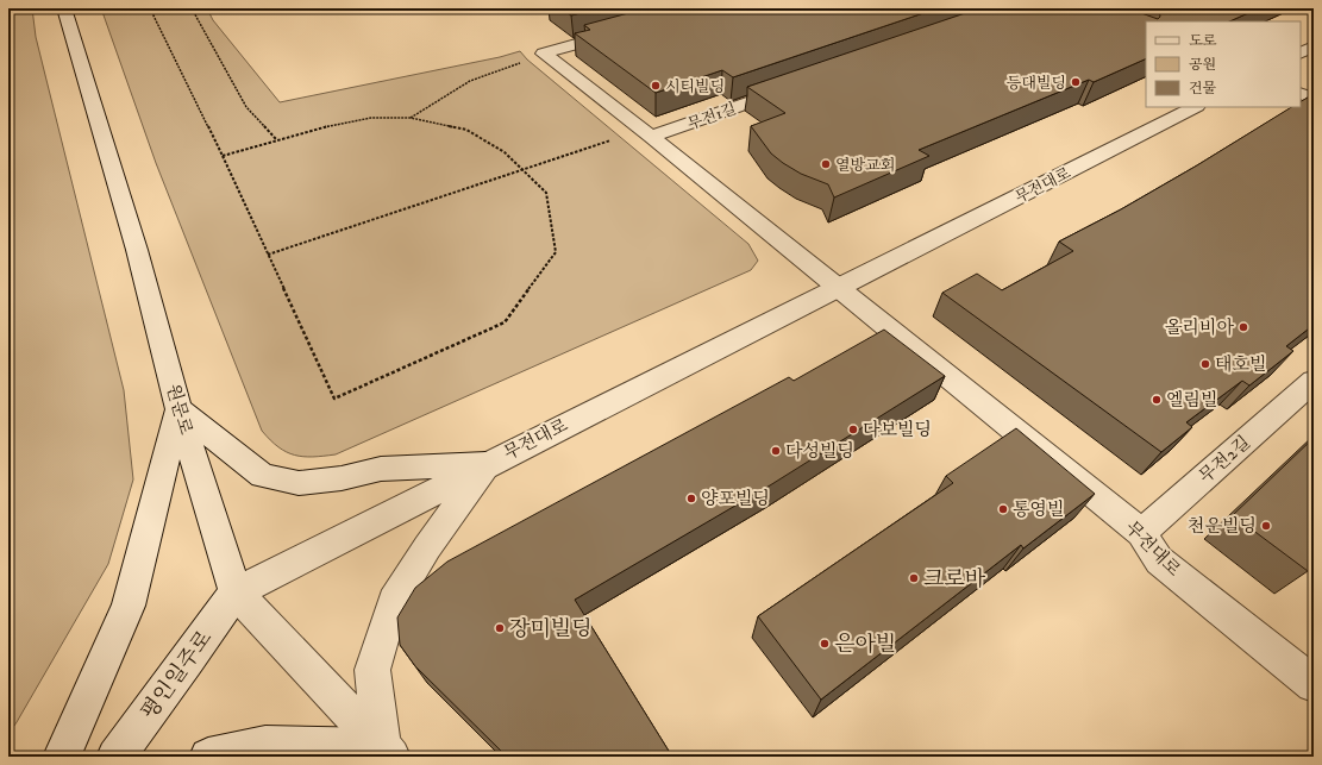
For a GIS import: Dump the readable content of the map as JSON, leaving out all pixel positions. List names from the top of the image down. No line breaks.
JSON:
{"streets":{"street":["무전1길","무전대로","원문로","무전2길","평인일주로"]},"crossings":[["무전대로","원문로"],["무전대로","무전2길"],["무전대로","평인일주로"],["원문로","평인일주로"]],"places":["등대빌딩","시티빌딩","열방교회","올리비아","태호빌","엘림빌","다보빌딩","다성빌딩","양포빌딩","통영빌","천운빌딩","크로바","장미빌딩","은아빌"],"legend":["도로","공원","건물"]}
